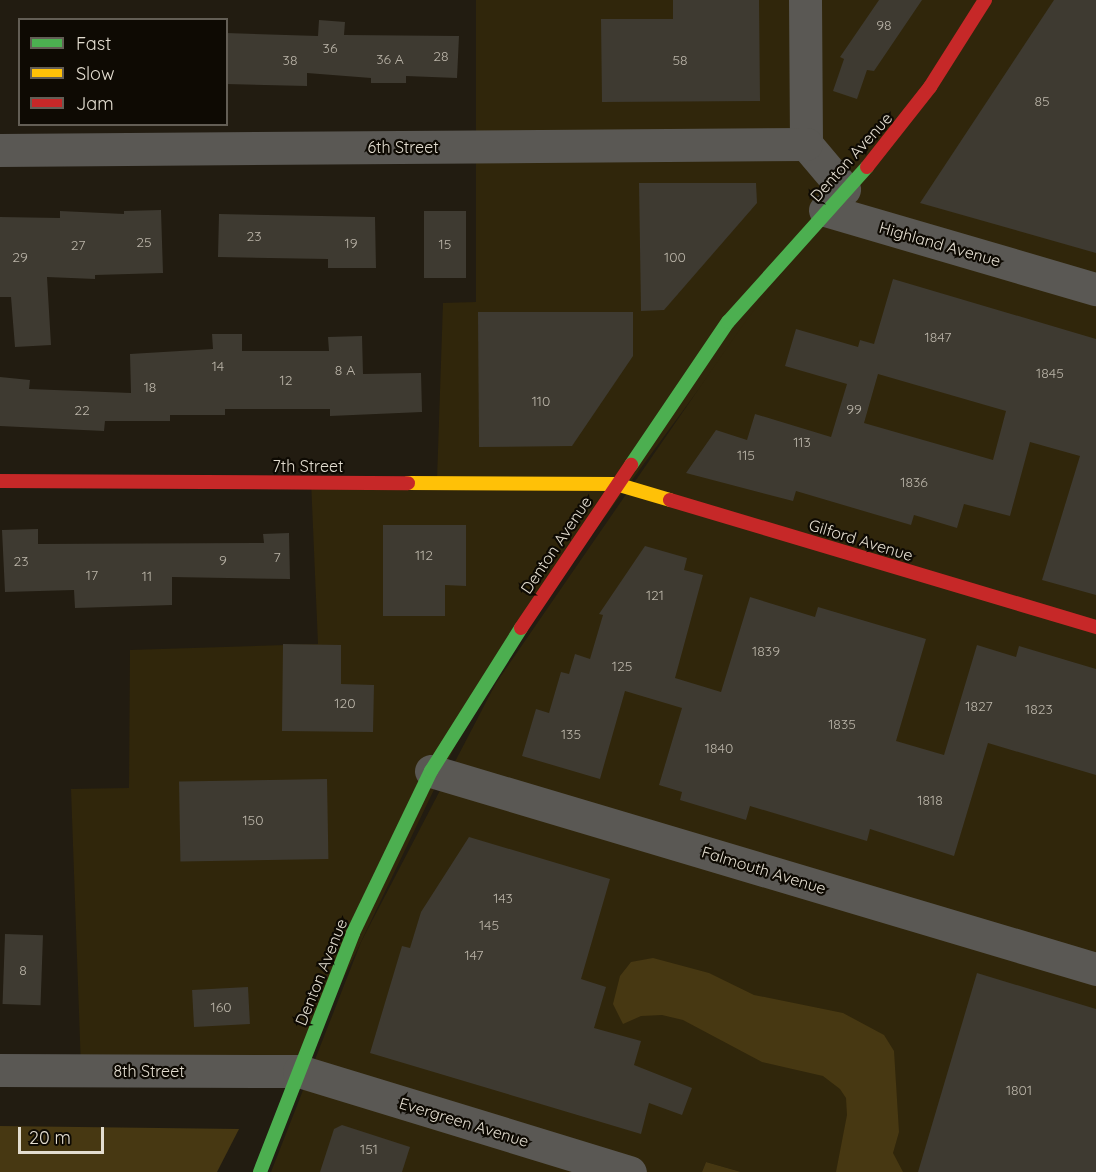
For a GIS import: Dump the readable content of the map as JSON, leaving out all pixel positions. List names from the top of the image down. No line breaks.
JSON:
{"streets":{"main road":["Denton Avenue","7th Street","Gilford Avenue"],"street":["6th Street","Highland Avenue","Falmouth Avenue","8th Street","Evergreen Avenue"]},"crossings":[["Denton Avenue","Highland Avenue"],["Denton Avenue","7th Street"],["Denton Avenue","Gilford Avenue"],["Denton Avenue","Falmouth Avenue"],["Denton Avenue","8th Street"],["Denton Avenue","Evergreen Avenue"],["7th Street","Gilford Avenue"],["8th Street","Evergreen Avenue"]],"house_numbers":["98","36","28","36 A","38","58","85","23","25","19","15","27","29","100","1847","14","8 A","1845","12","18","110","99","22","113","115","1836","112","7","9","23","17","11","121","1839","125","120","1827","1823","1835","135","1840","1818","150","143","145","147","8","160","1801","151"],"legend":["Fast","Slow","Jam"],"scale_bar":"20 m"}
